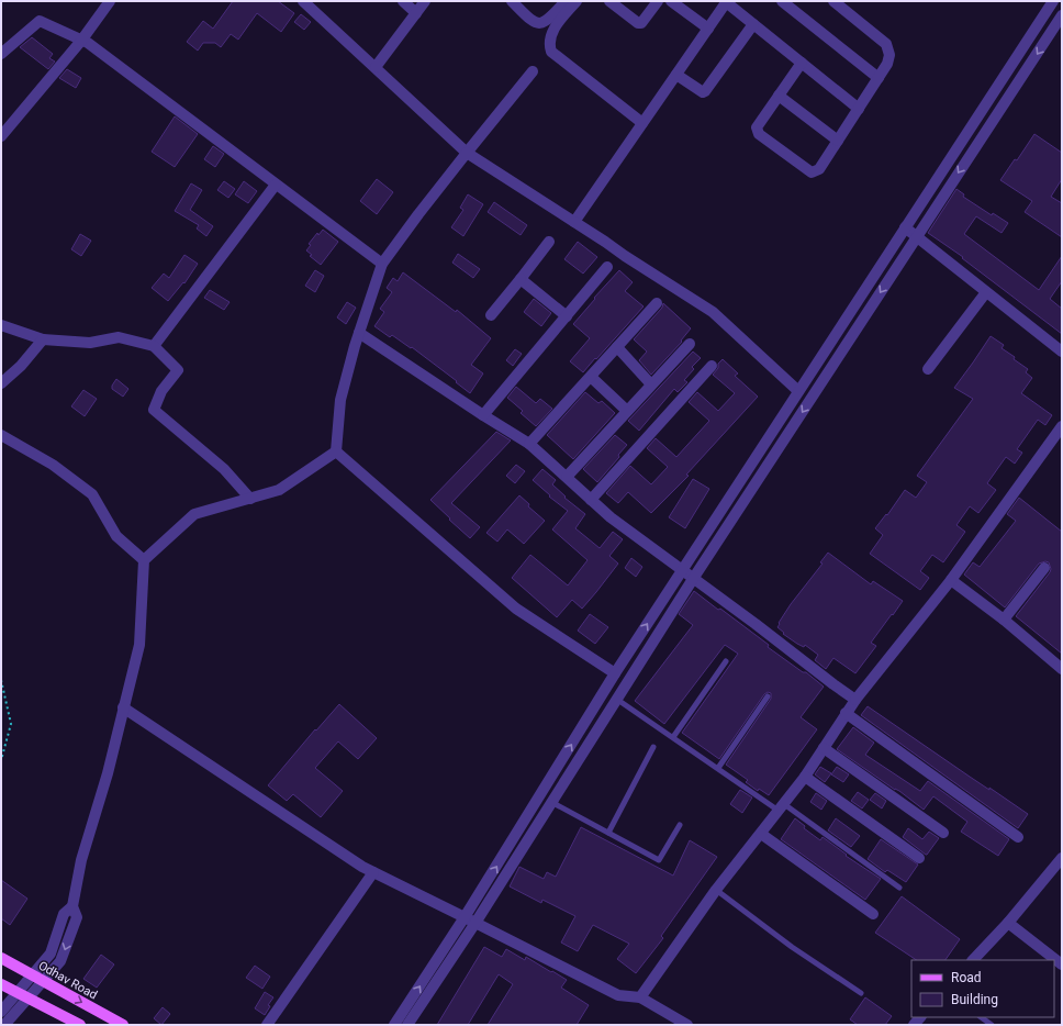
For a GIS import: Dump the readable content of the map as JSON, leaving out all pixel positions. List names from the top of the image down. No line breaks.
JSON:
{"streets":{"main road":["Odhav Road"]},"legend":["Road","Building"]}
